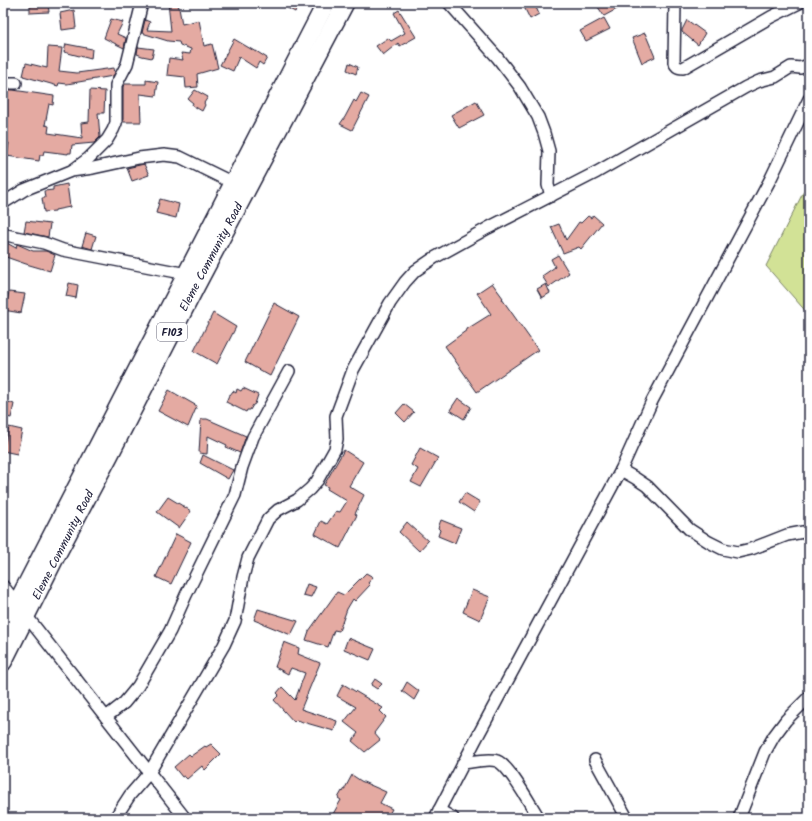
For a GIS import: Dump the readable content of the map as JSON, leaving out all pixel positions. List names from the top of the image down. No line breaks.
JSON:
{"streets":{"main road":["Eleme Community Road","F103"]}}
